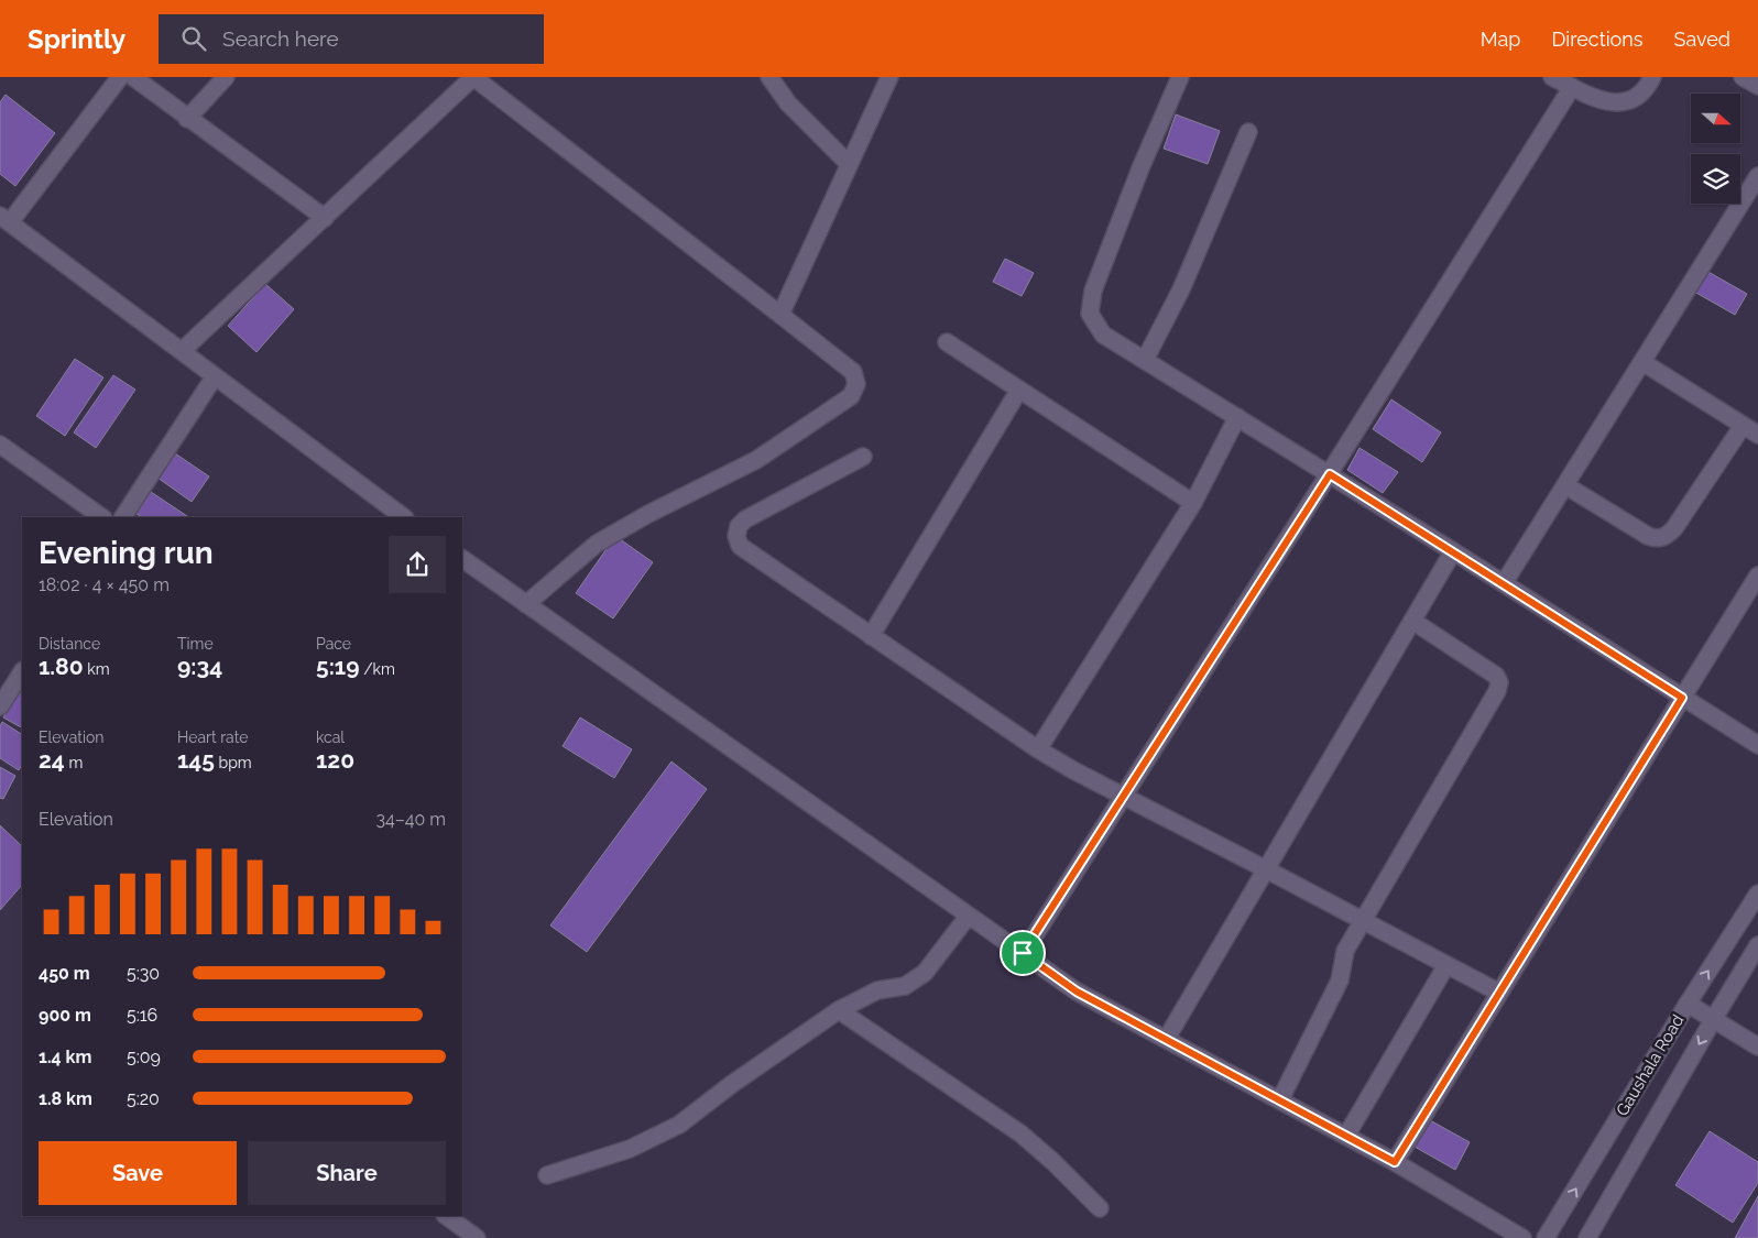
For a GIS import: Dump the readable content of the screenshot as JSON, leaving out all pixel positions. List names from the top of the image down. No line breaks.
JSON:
{"streets":{"street":["Gaushala Road"]},"north":"right","page":{"header":"Sprintly","search":"Search here","nav":["Map","Directions","Saved"],"heading":["Evening run","18:02 · 4 × 450 m"],"stats":[["Distance","1.80 km"],["Time","9:34"],["Pace","5:19 /km"],["Elevation","24 m"],["Heart rate","145 bpm"],["kcal","120"]],"chart":["Elevation","34–40 m"],"list":[{"name":"450 m","note":"5:30"},{"name":"900 m","note":"5:16"},{"name":"1.4 km","note":"5:09"},{"name":"1.8 km","note":"5:20"}],"buttons":["Save","Share"]}}
